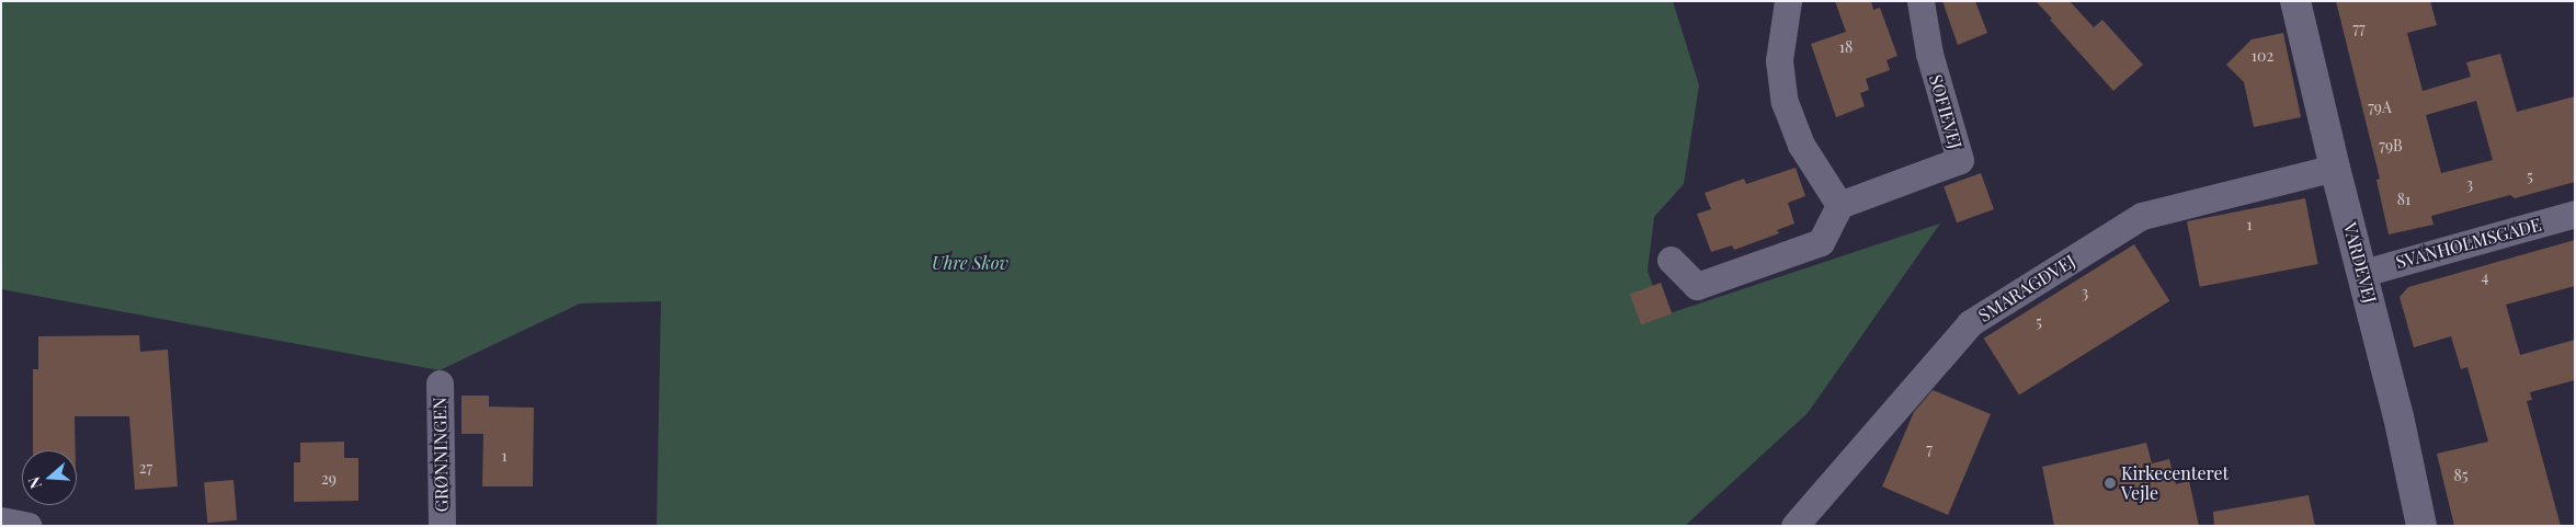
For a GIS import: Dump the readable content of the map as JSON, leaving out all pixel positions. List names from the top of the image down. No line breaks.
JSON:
{"streets":{"street":["SOFIEVEJ","SVANHOLMSGADE","VARDEVEJ","SMARAGDVEJ","GRØNNINGEN"]},"crossings":[["SVANHOLMSGADE","VARDEVEJ"],["VARDEVEJ","SMARAGDVEJ"]],"parks":["Uhre Skov"],"places":["Kirkecenteret Vejle"],"house_numbers":["77","18","102","79A","79B","5","3","81","1","4","3","5","7","1","27","85","29"],"north":"left"}
